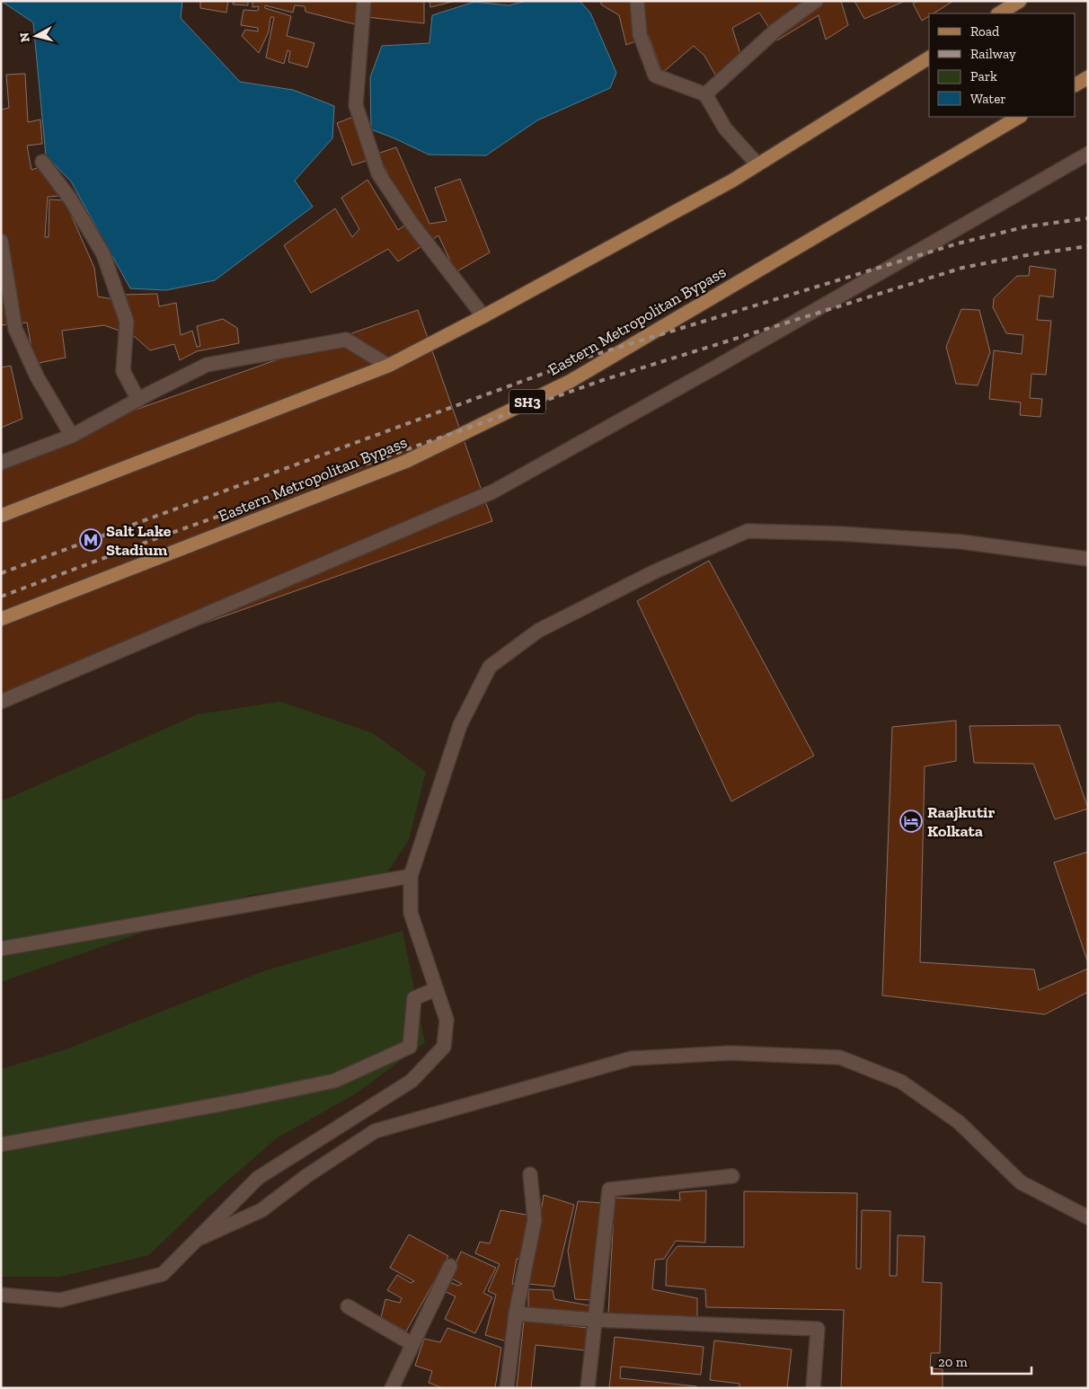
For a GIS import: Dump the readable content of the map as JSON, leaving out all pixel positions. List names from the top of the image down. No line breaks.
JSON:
{"streets":{"main road":["Eastern Metropolitan Bypass","SH3"]},"places":{"metro station":["Salt Lake Stadium"],"hotel":["Raajkutir Kolkata"]},"legend":["Road","Railway","Park","Water"],"scale_bar":"20 m","north":"left"}
